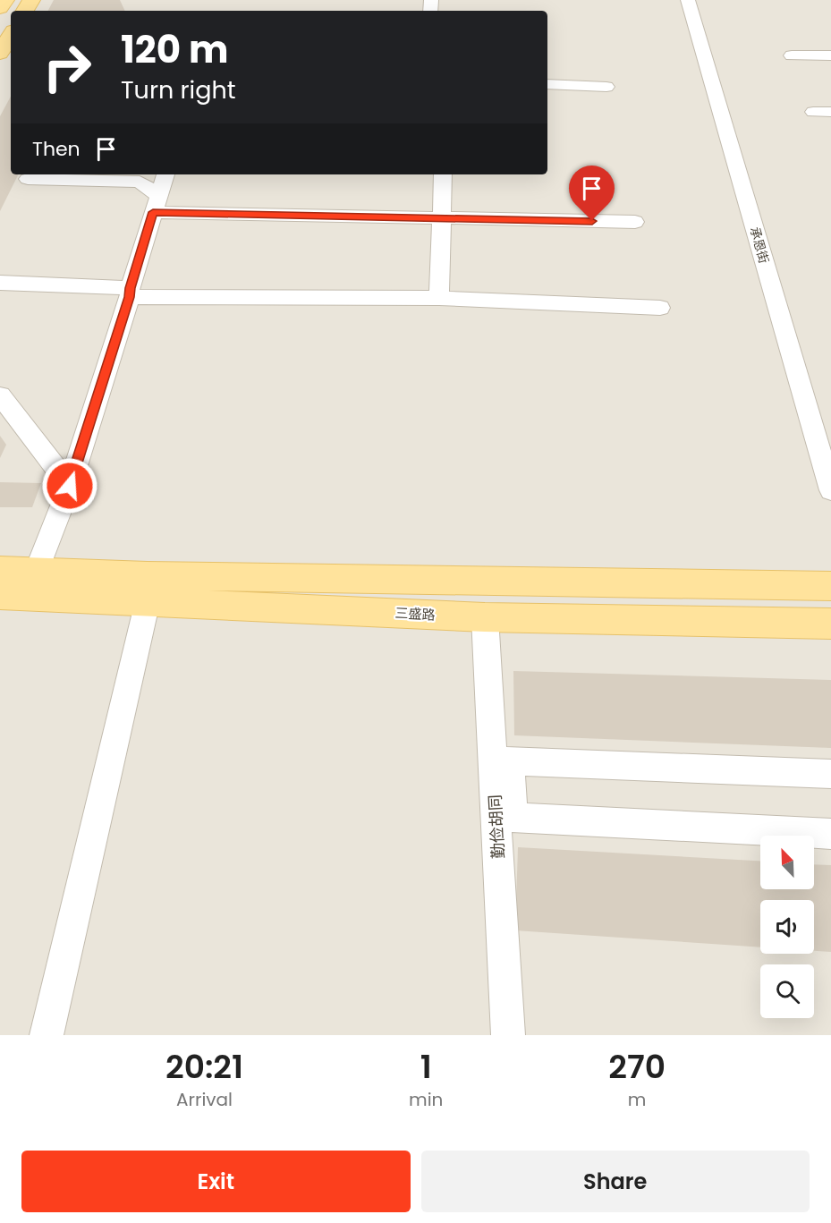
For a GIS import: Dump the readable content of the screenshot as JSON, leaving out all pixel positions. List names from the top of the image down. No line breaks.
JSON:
{"streets":{"main road":["三盛路"],"street":["承恩街","勤俭胡同"]},"crossings":[["三盛路","勤俭胡同"]],"north":"top left","page":{"turn":["120 m","Turn right"],"then":"Then","eta":["20:21","Arrival","1","min","270","m"],"buttons":["Exit","Share"]}}
